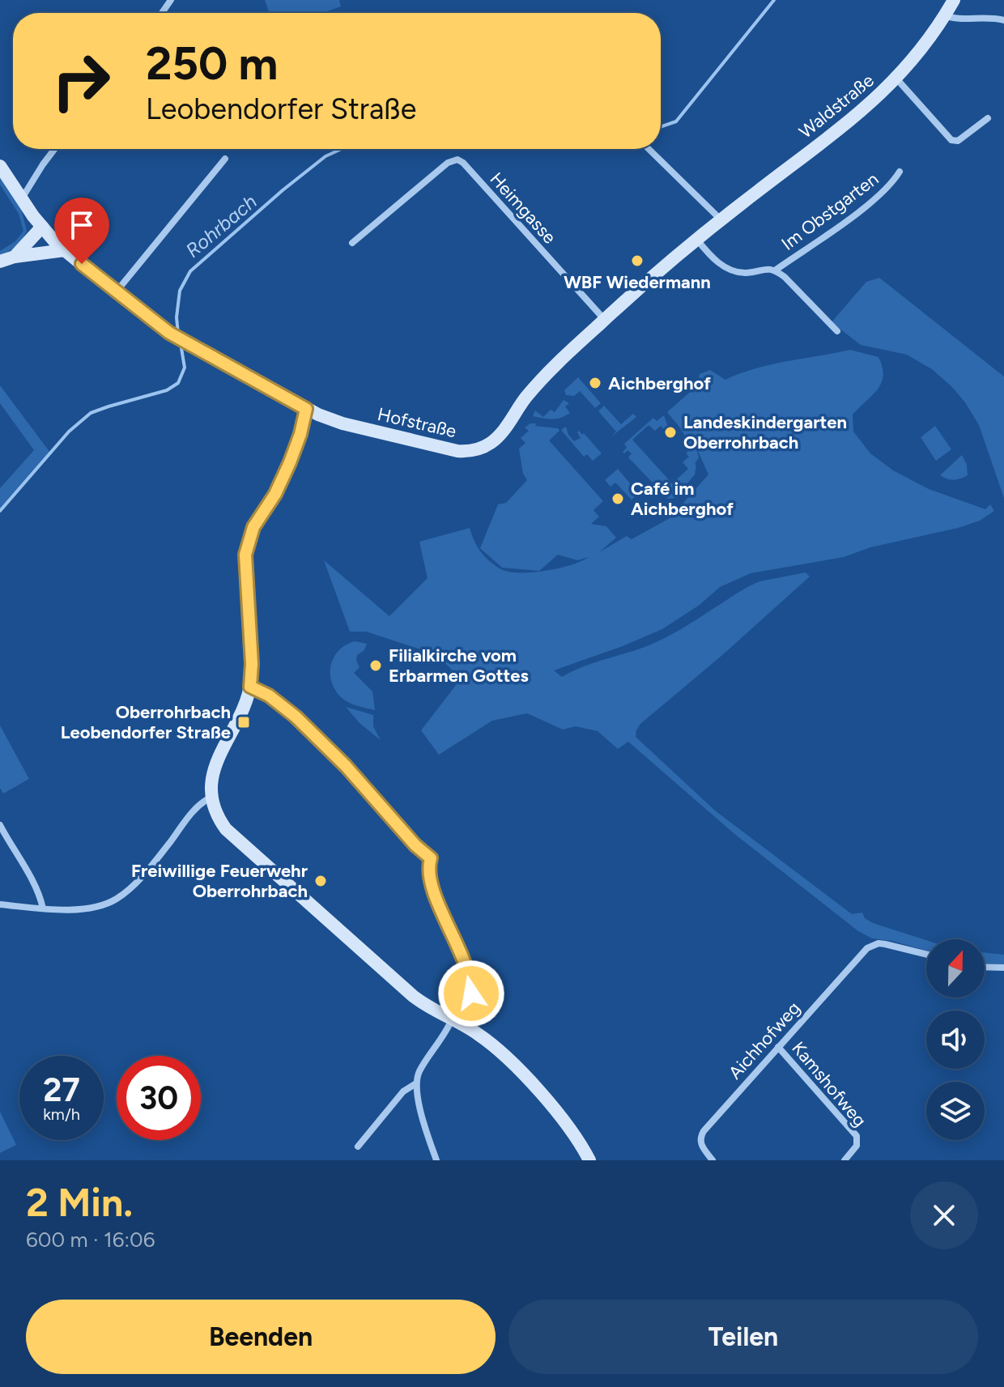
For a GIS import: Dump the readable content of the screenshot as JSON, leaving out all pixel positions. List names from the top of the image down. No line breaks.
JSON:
{"streets":{"main road":["Waldstraße","Hofstraße"],"street":["Heimgasse","Im Obstgarten","Aichhofweg","Kamshofweg"]},"crossings":[["Waldstraße","Hofstraße"],["Heimgasse","Hofstraße"],["Im Obstgarten","Hofstraße"],["Aichhofweg","Kamshofweg"]],"water":["Rohrbach"],"places":{"other":["WBF Wiedermann","Aichberghof","Landeskindergarten Oberrohrbach","Café im Aichberghof","Filialkirche vom Erbarmen Gottes","Freiwillige Feuerwehr Oberrohrbach"],"transit":["Oberrohrbach Leobendorfer Straße"]},"north":"top","page":{"turn":["250 m","Leobendorfer Straße"],"speed":"27 km/h","limit":"30","heading":["2 Min.","600 m · 16:06"],"buttons":["Beenden","Teilen"]}}
